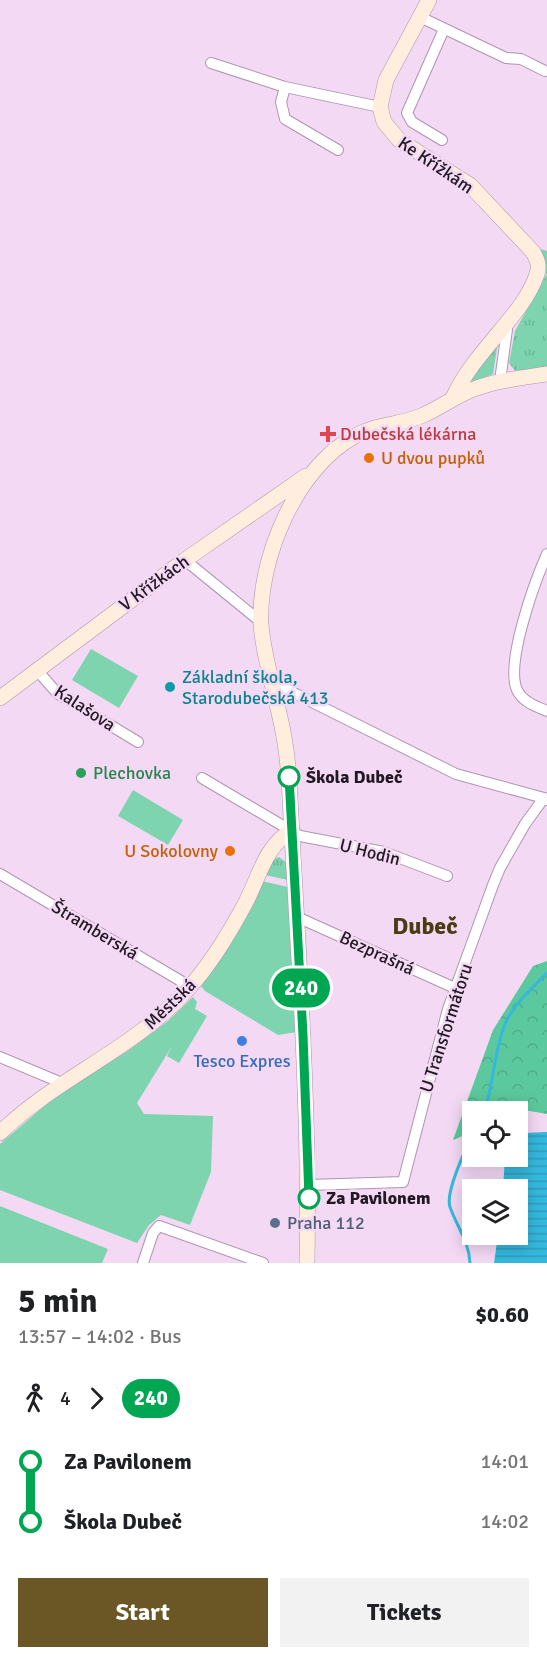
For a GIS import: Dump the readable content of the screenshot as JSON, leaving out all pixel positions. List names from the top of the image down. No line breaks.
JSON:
{"streets":{"street":["Ke Křížkám","V Křížkách","Kalašova","U Hodin","Štramberská","Bezprašná","Městská","U Transformátoru"]},"crossings":[["V Křížkách","Kalašova"],["U Hodin","Městská"],["Štramberská","Městská"],["Bezprašná","U Transformátoru"]],"districts":["Dubeč"],"places":{"health":["Dubečská lékárna"],"other":["U dvou pupků","Základní škola, Starodubečská 413","Plechovka","Škola Dubeč","U Sokolovny","Tesco Expres","Za Pavilonem","Praha 112"]},"lines":["bus line 240"],"page":{"on_map":"240","heading":["5 min","13:57 – 14:02 · Bus","$0.60"],"legs":["4","240"],"list":[{"name":"Za Pavilonem","value":"14:01"},{"name":"Škola Dubeč","value":"14:02"}],"buttons":["Start","Tickets"]}}
